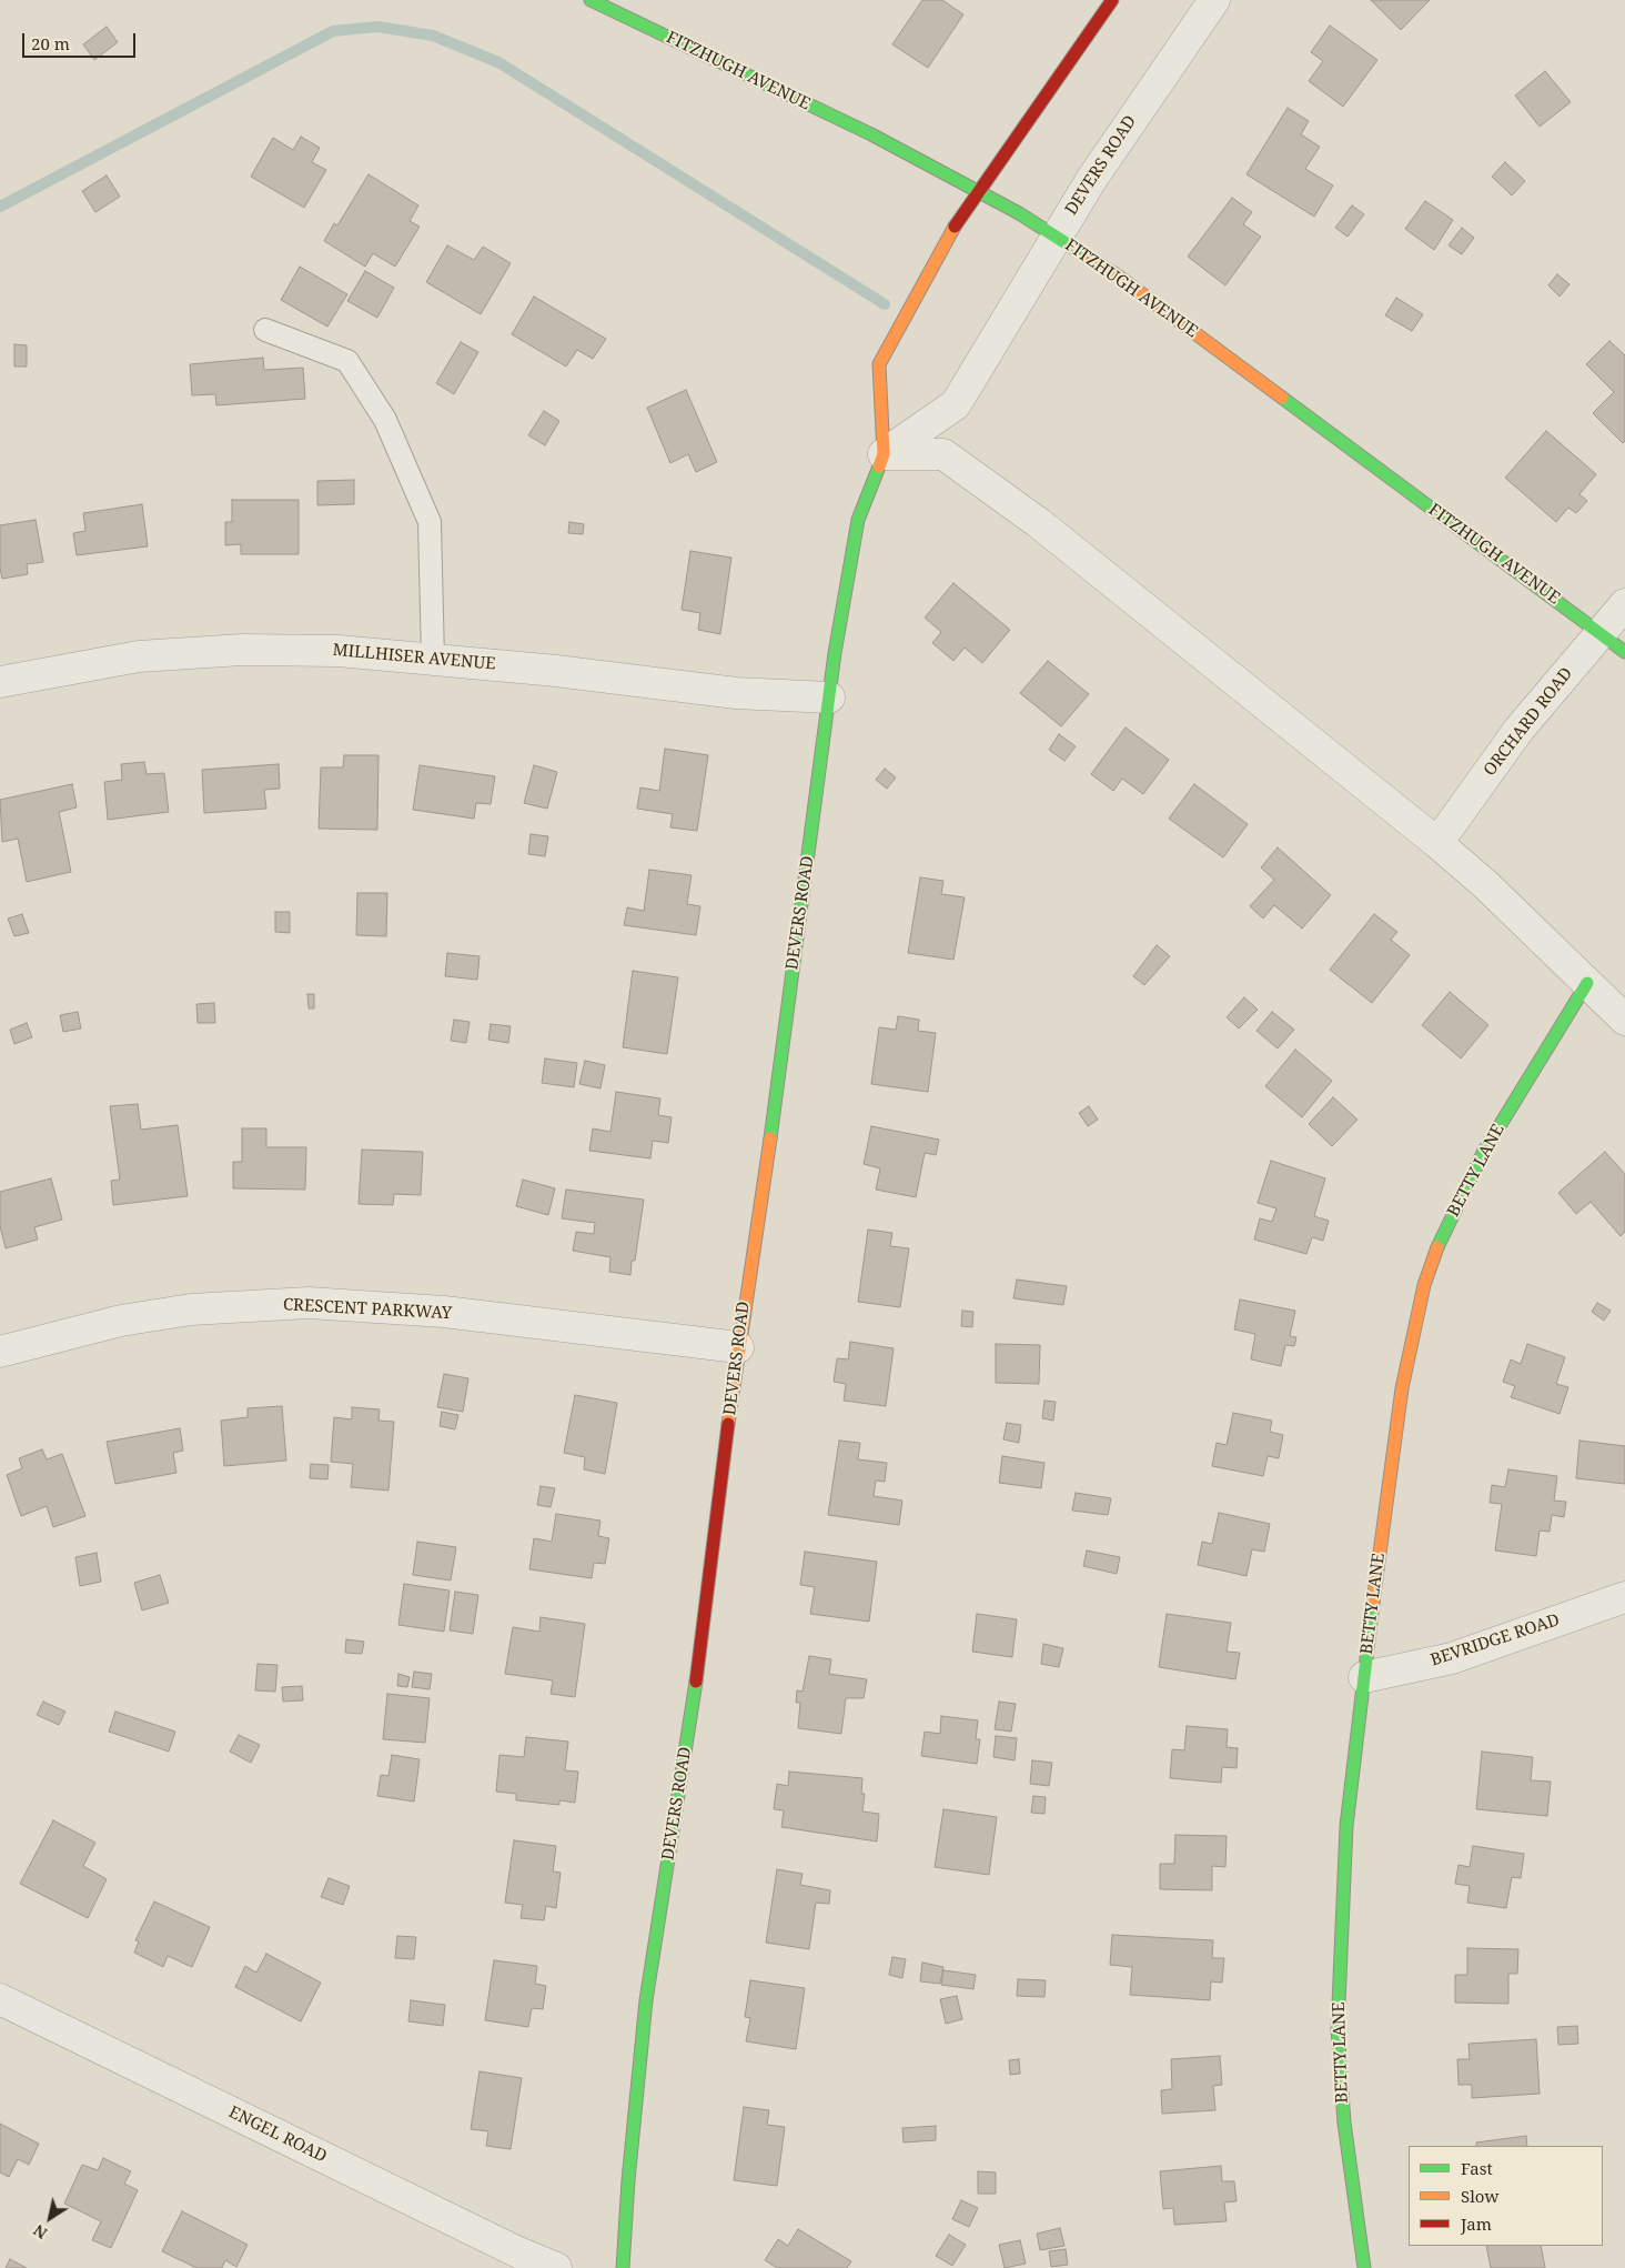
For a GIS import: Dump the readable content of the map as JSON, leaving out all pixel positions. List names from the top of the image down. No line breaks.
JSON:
{"streets":{"street":["FITZHUGH AVENUE","DEVERS ROAD","MILLHISER AVENUE","ORCHARD ROAD","BETTY LANE","CRESCENT PARKWAY","BEVRIDGE ROAD","ENGEL ROAD"]},"crossings":[["FITZHUGH AVENUE","DEVERS ROAD"],["FITZHUGH AVENUE","ORCHARD ROAD"],["DEVERS ROAD","MILLHISER AVENUE"],["DEVERS ROAD","CRESCENT PARKWAY"],["BETTY LANE","BEVRIDGE ROAD"]],"legend":["Fast","Slow","Jam"],"scale_bar":"20 m","north":"bottom left"}
